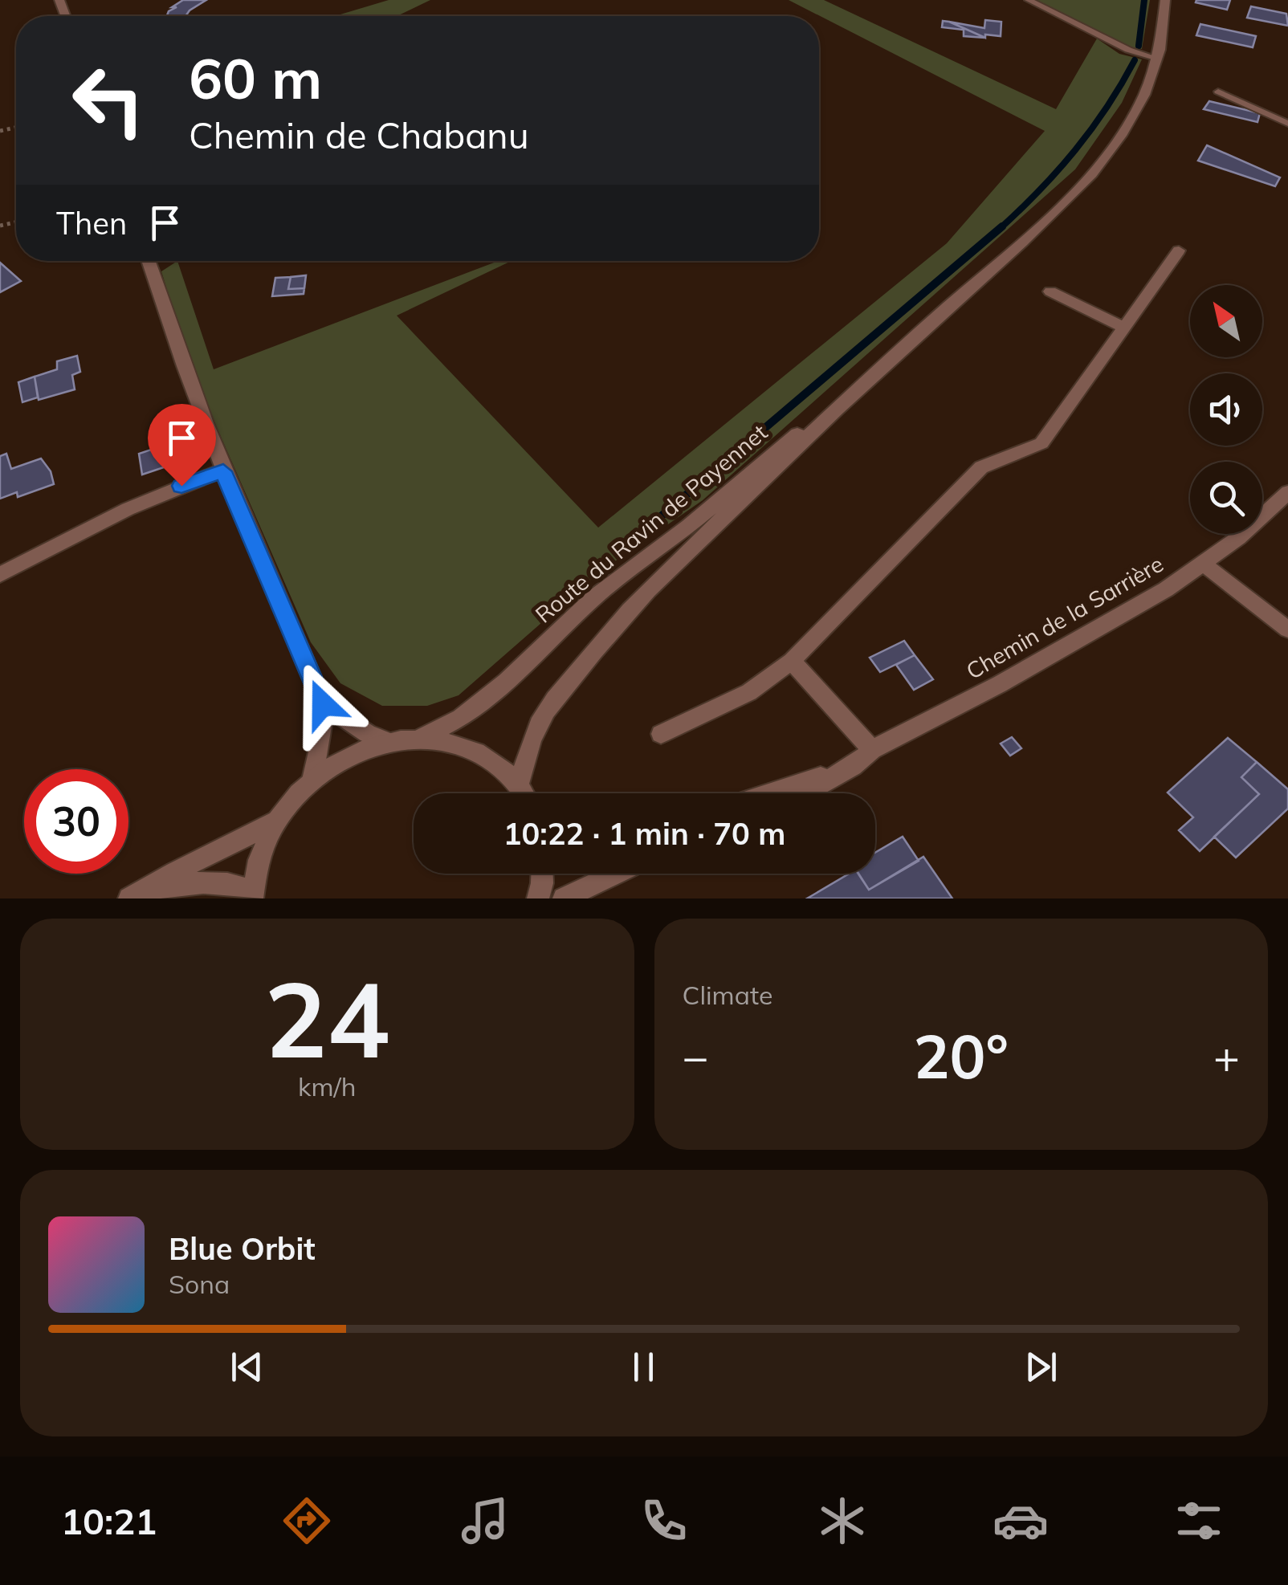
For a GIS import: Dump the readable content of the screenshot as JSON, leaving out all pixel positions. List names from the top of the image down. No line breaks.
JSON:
{"streets":{"street":["Route du Ravin de Payennet","Chemin de la Sarrière"]},"north":"top left","page":{"turn":["60 m","Chemin de Chabanu"],"then":"Then","limit":"30","trip":"10:22 · 1 min · 70 m","tile":[["24","km/h"],"Climate"],"heat":["−","20°","+"],"song":["Blue Orbit","Sona"],"tabs":"10:21"}}
